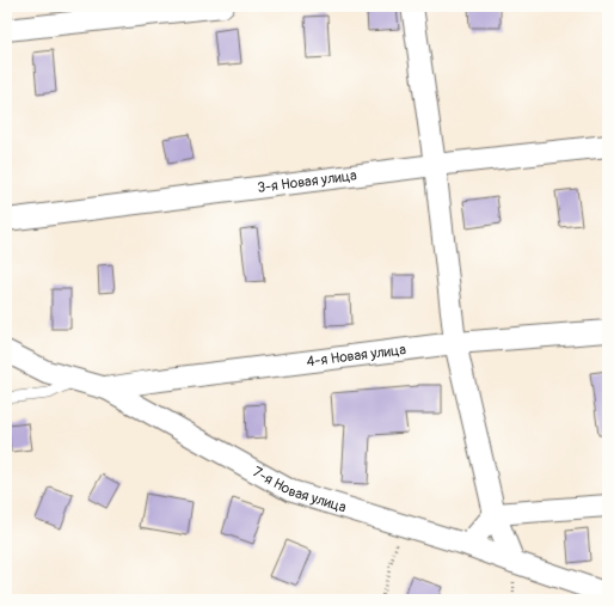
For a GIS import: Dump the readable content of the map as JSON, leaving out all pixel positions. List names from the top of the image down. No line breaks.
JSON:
{"streets":{"street":["3-я Новая улица","4-я Новая улица","7-я Новая улица"]},"crossings":[["4-я Новая улица","7-я Новая улица"]]}
